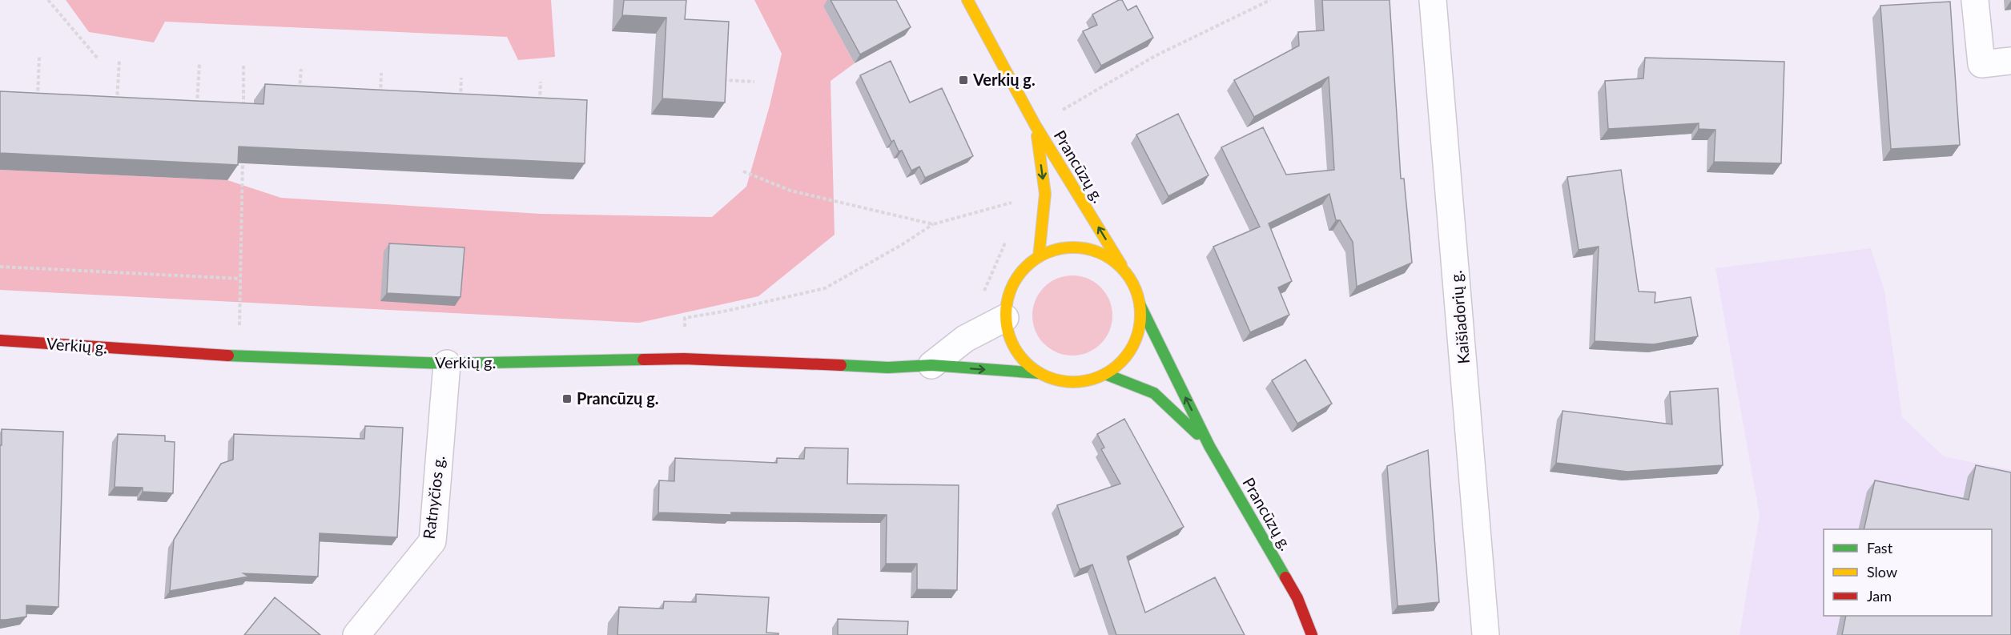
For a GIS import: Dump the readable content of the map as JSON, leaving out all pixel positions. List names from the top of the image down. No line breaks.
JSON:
{"streets":{"street":["Prancūzų g.","Kaišiadorių g.","Verkių g.","Ratnyčios g."]},"crossings":[["Prancūzų g.","Verkių g."],["Verkių g.","Ratnyčios g."]],"places":{"transit":["Verkių g.","Prancūzų g."]},"legend":["Fast","Slow","Jam"]}
